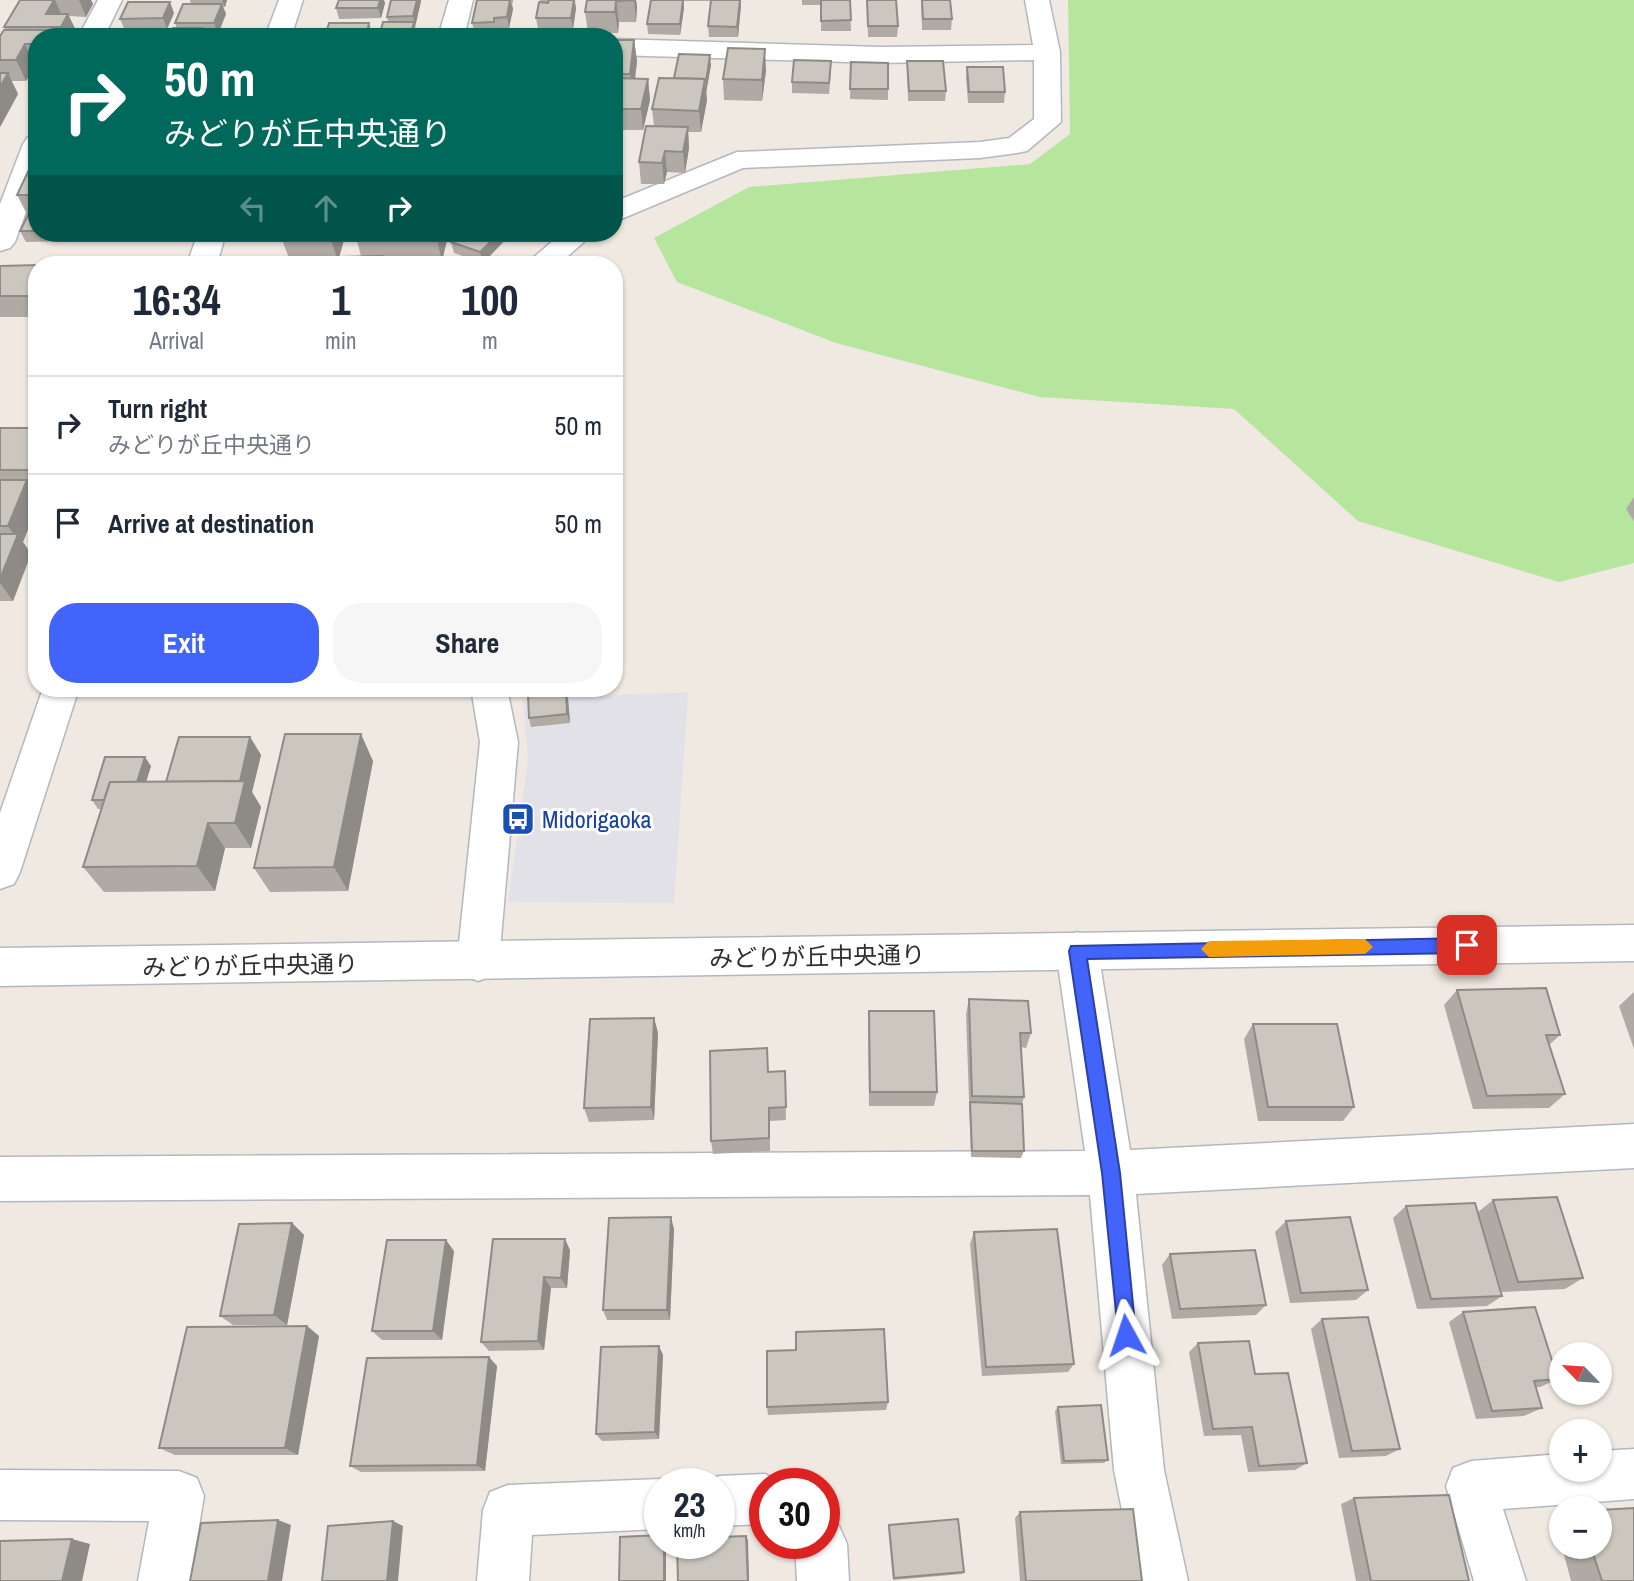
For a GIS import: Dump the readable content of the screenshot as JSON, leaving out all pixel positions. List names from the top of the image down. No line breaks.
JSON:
{"streets":{"street":["みどりが丘中央通り"]},"places":{"bus stop":["Midorigaoka"]},"north":"top left","page":{"turn":["50 m","みどりが丘中央通り"],"eta":["16:34","Arrival","1","min","100","m"],"list":[{"name":"Turn right","note":"みどりが丘中央通り","value":"50 m"},{"name":"Arrive at destination","value":"50 m"}],"buttons":["Exit","Share"],"map_buttons":["+","−"],"speed":"23 km/h","limit":"30"}}
